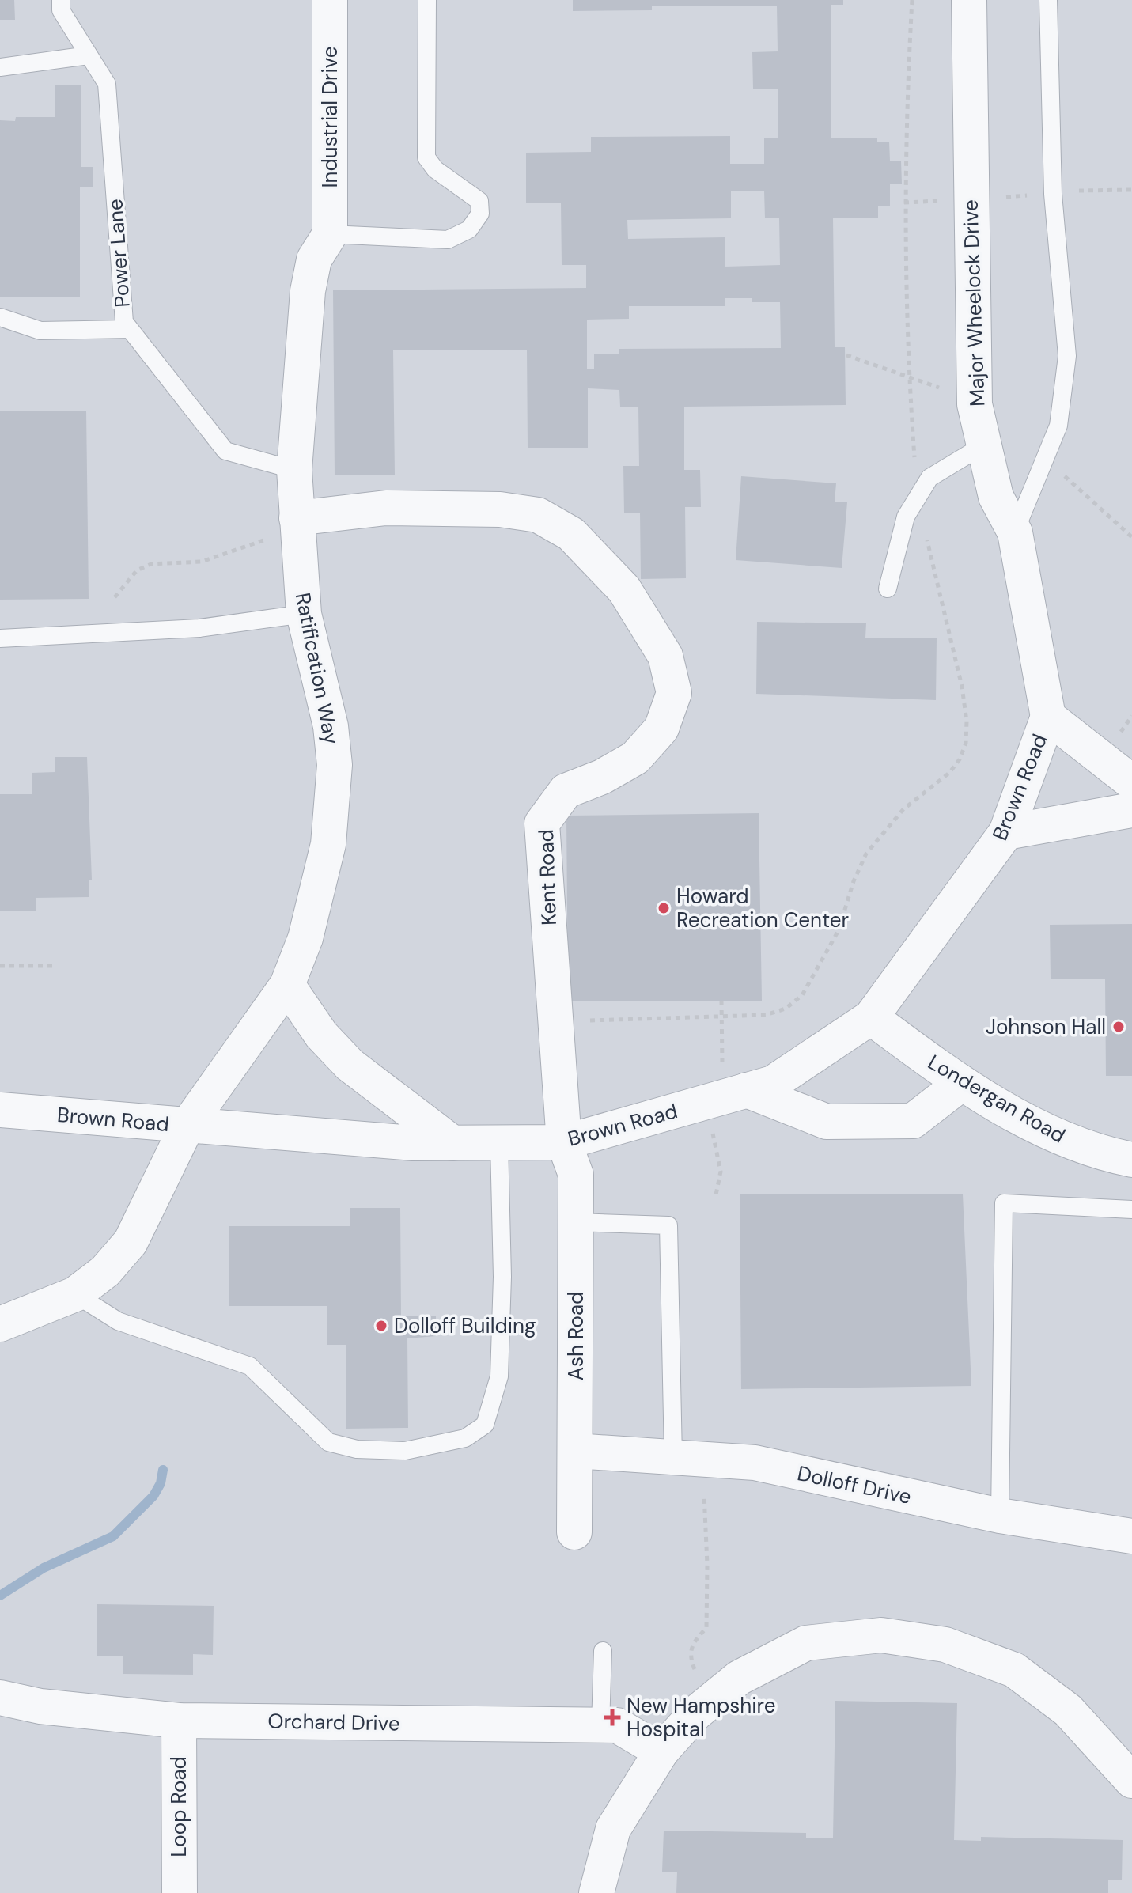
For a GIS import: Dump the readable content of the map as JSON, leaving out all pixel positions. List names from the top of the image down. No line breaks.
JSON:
{"streets":{"street":["Industrial Drive","Major Wheelock Drive","Ratification Way","Brown Road","Kent Road","Londergan Road","Ash Road","Dolloff Drive","Orchard Drive","Loop Road"],"lane":["Power Lane"]},"crossings":[["Industrial Drive","Ratification Way"],["Power Lane","Ratification Way"],["Major Wheelock Drive","Brown Road"],["Ratification Way","Brown Road"],["Ratification Way","Kent Road"],["Brown Road","Kent Road"],["Brown Road","Londergan Road"],["Brown Road","Ash Road"],["Kent Road","Ash Road"],["Ash Road","Dolloff Drive"],["Orchard Drive","Loop Road"]],"places":{"other":["Howard Recreation Center","Johnson Hall","Dolloff Building"],"health":["New Hampshire Hospital"]}}
